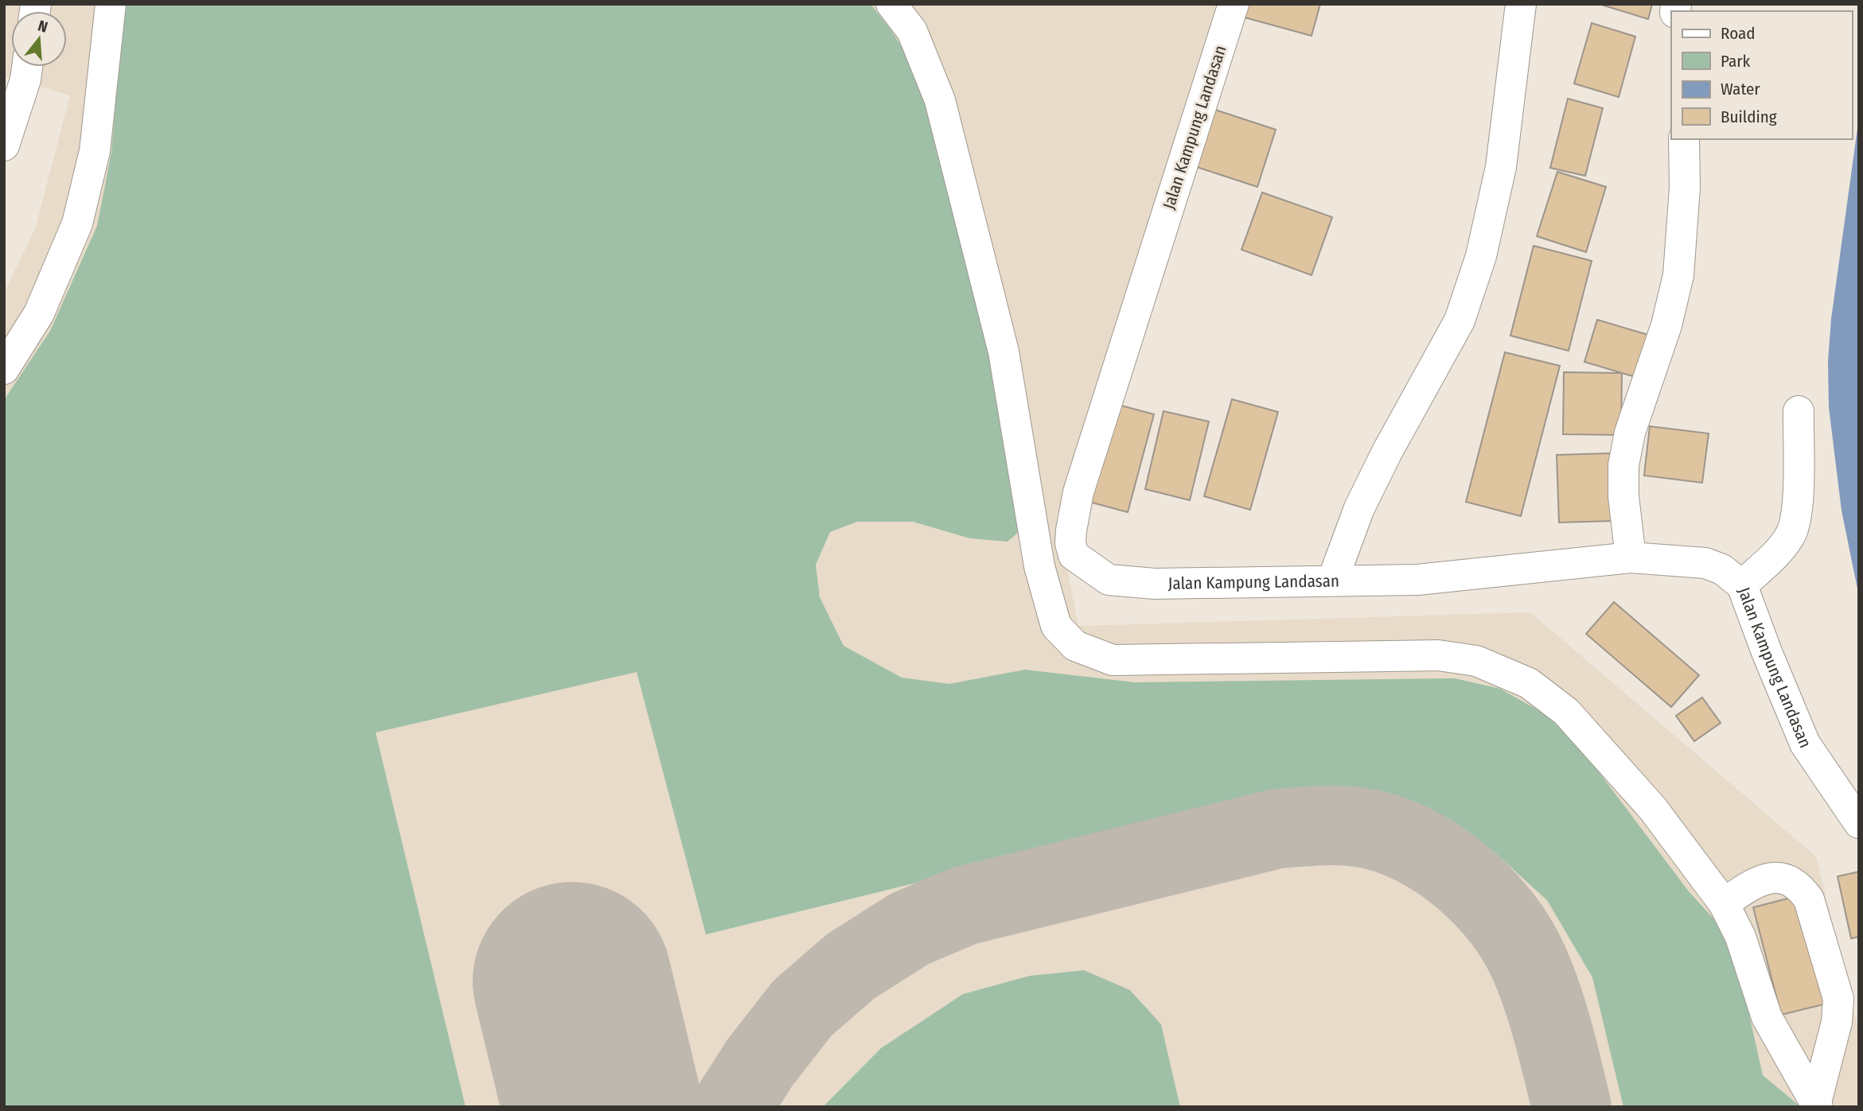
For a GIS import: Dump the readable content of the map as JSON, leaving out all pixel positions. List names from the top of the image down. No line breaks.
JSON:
{"streets":{"street":["Jalan Kampung Landasan"]},"legend":["Road","Park","Water","Building"],"north":"top"}
